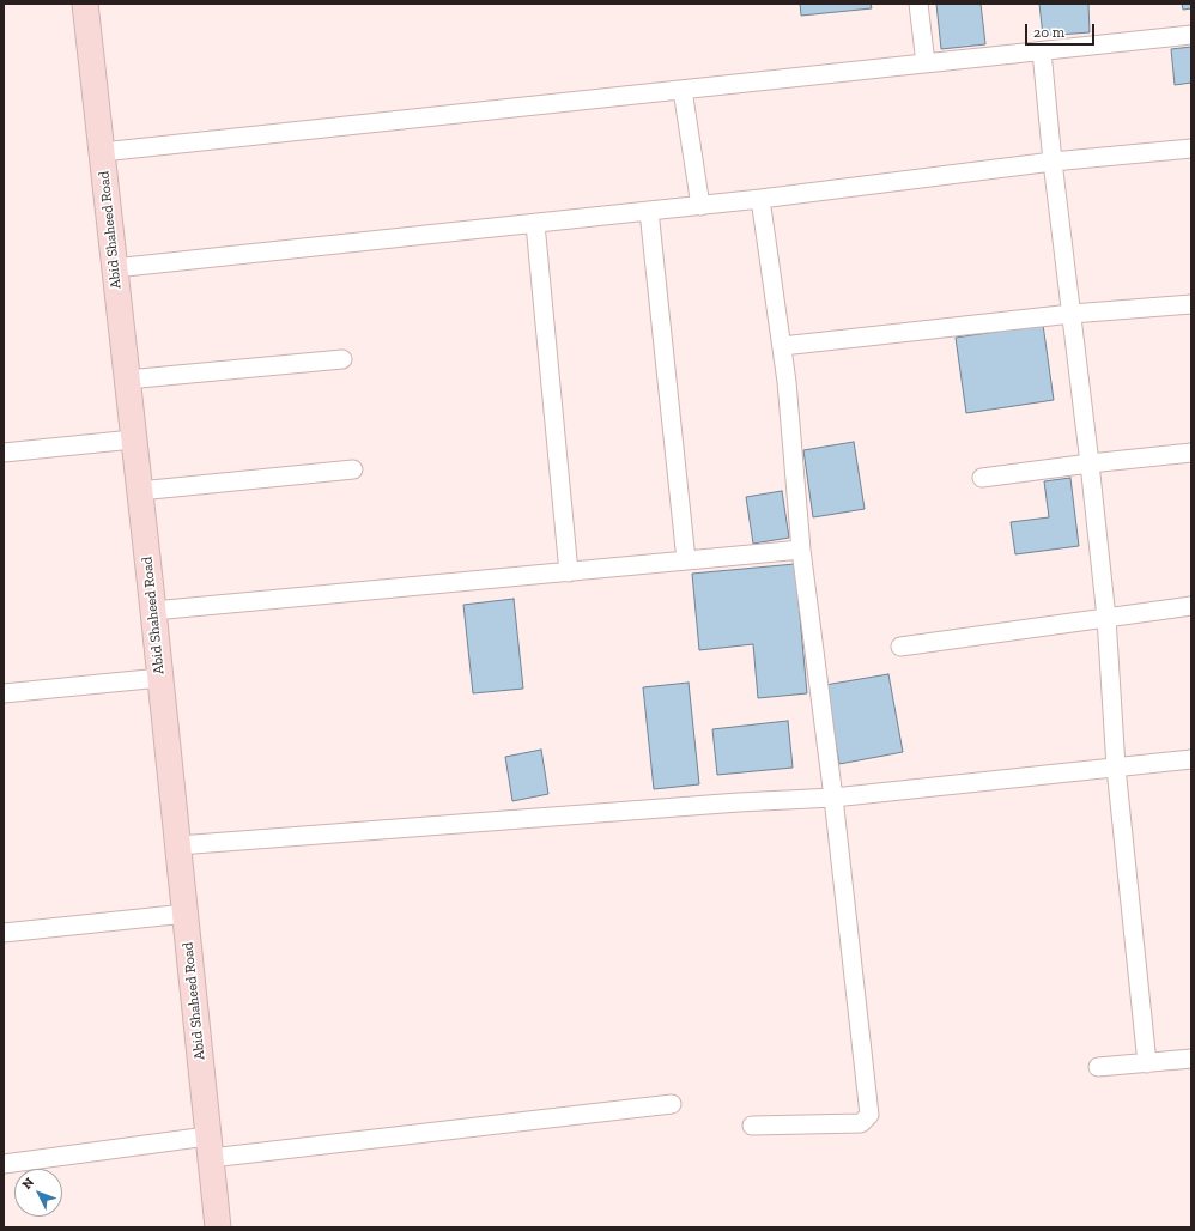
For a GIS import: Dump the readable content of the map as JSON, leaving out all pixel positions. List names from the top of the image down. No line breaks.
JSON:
{"streets":{"street":["Abid Shaheed Road"]},"scale_bar":"20 m","north":"top left"}
